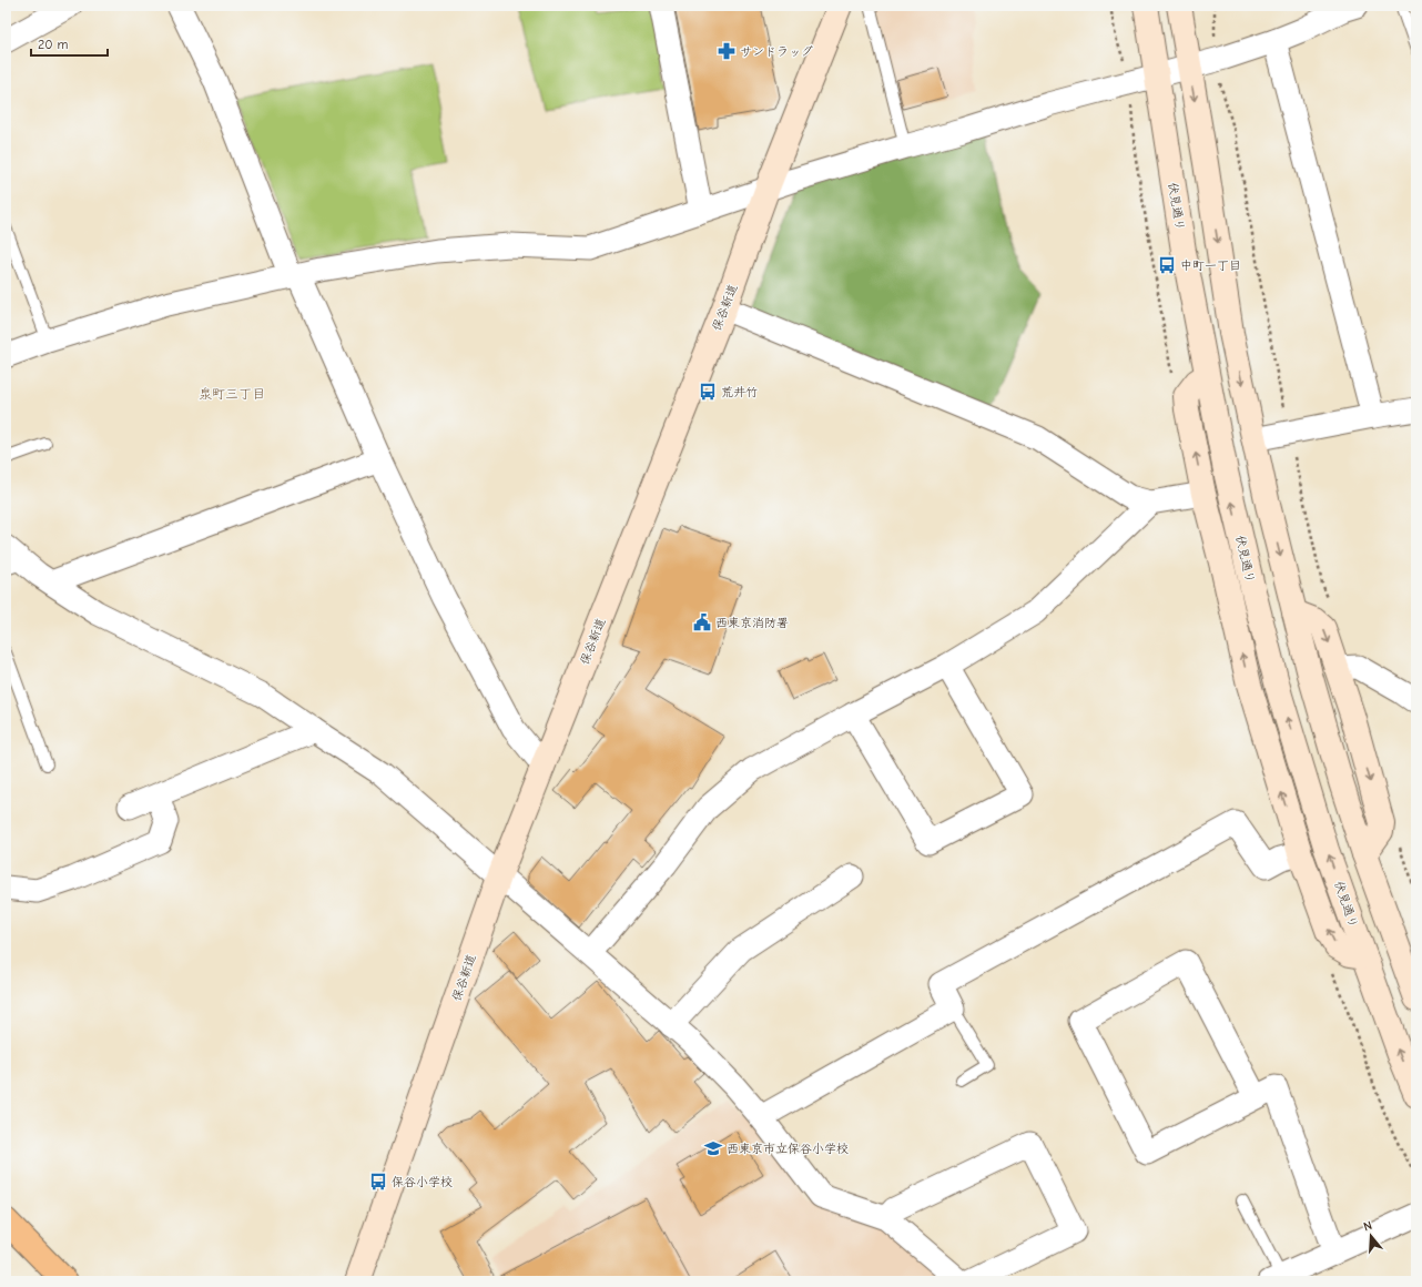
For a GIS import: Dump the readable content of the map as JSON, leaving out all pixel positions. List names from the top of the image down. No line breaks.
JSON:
{"streets":{"main road":["伏見通り","保谷新道"]},"districts":["泉町三丁目"],"places":{"pharmacy":["サンドラッグ"],"bus stop":["中町一丁目","荒井竹","保谷小学校"],"public building":["西東京消防署"],"school or university":["西東京市立保谷小学校"]},"scale_bar":"20 m","north":"top"}
